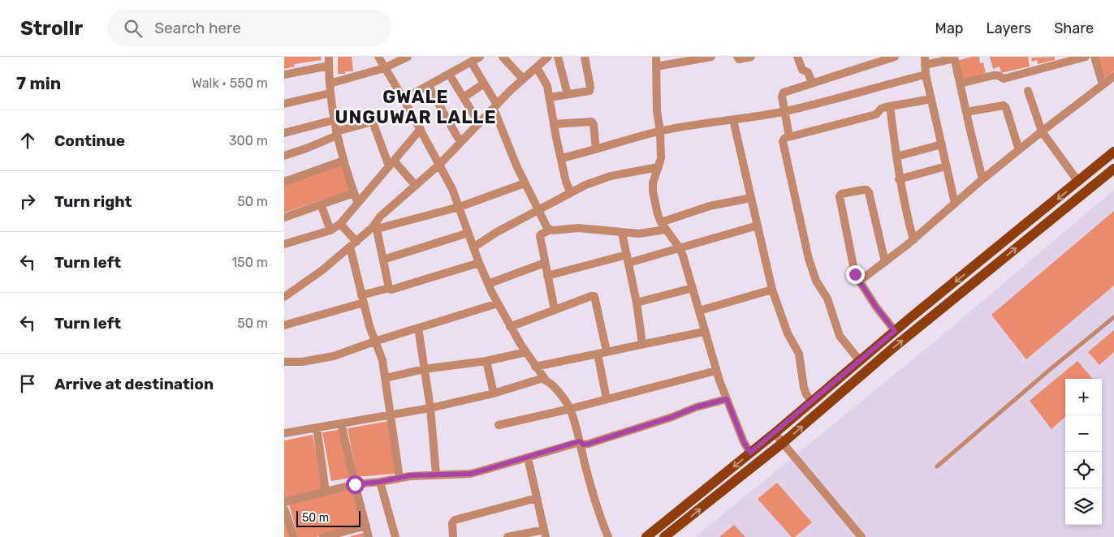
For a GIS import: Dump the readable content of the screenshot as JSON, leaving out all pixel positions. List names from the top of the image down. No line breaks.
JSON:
{"districts":["GWALE UNGUWAR LALLE"],"scale_bar":"50 m","page":{"header":"Strollr","search":"Search here","nav":["Map","Layers","Share"],"heading":["7 min","Walk · 550 m"],"list":[["Continue","300 m"],["Turn right","50 m"],["Turn left","150 m"],["Turn left","50 m"],"Arrive at destination"],"map_buttons":["+","−"],"scale":"50 m"}}
